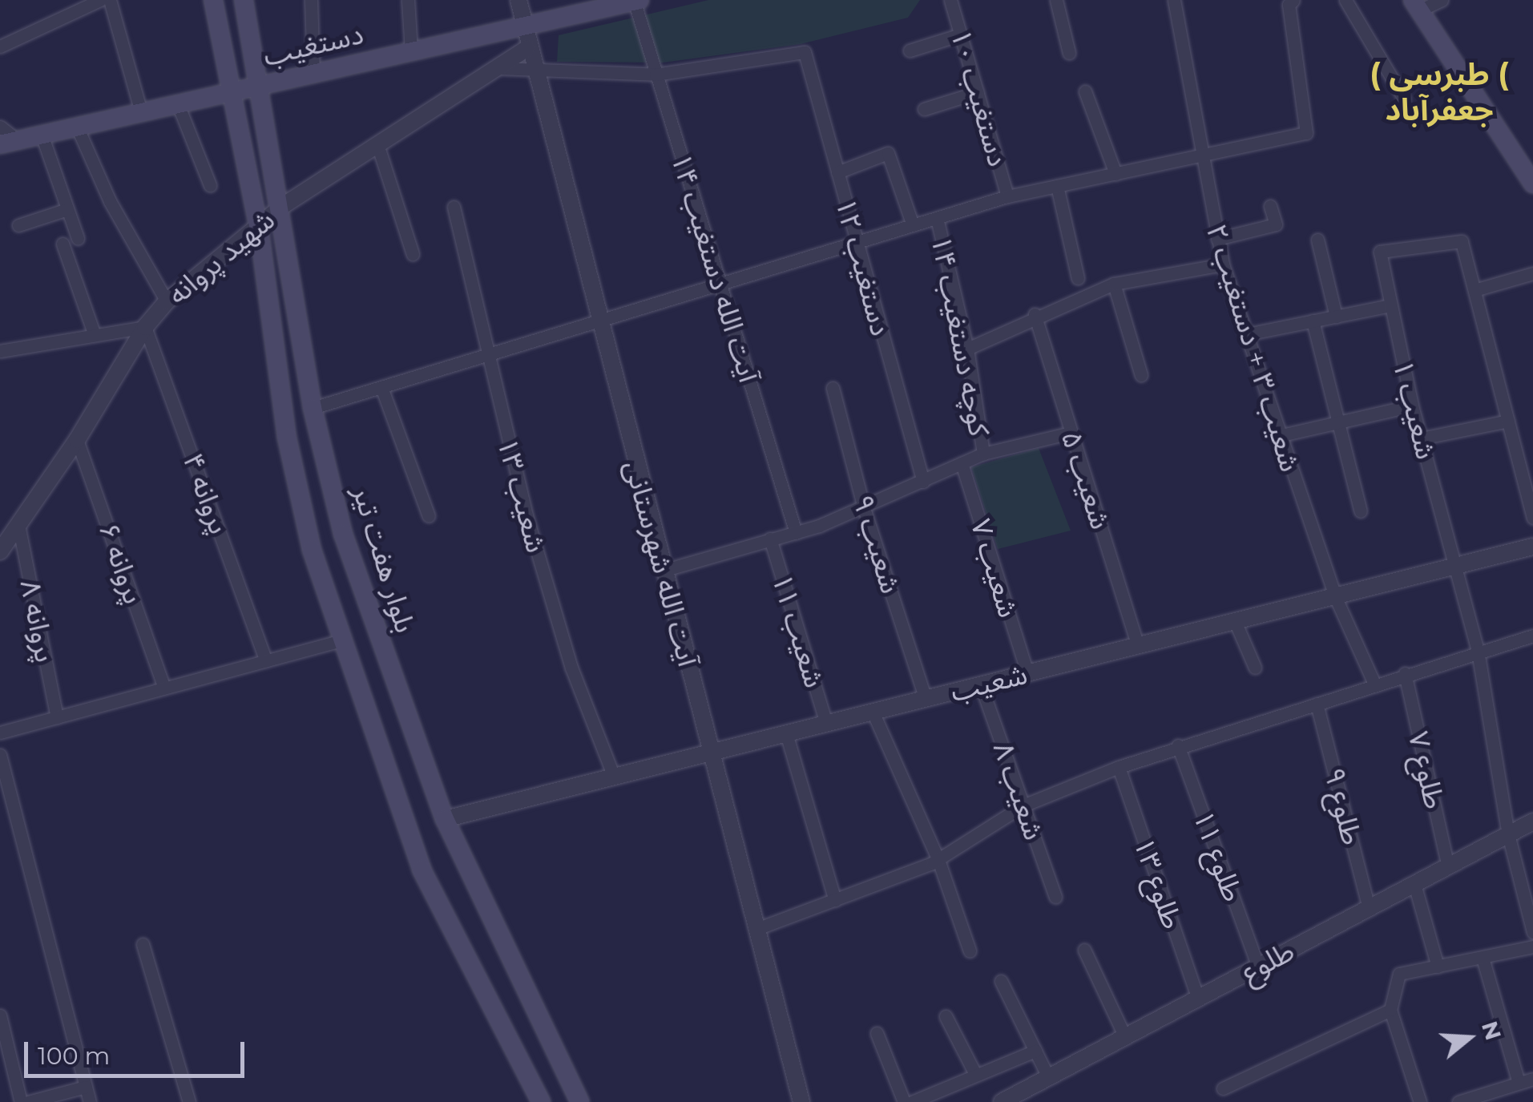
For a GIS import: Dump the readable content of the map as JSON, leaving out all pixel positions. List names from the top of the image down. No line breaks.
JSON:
{"streets":{"main road":["دستغیب","بلوار هفت تیر"],"street":["دستغیب ۱۰","شهید پروانه","دستغیب ۱۲","آیت الله دستغیب ۱۴","کوچه دستغیب ۱۴","شعیب ۳ + دستغیب ۲","شعیب ۱","شعیب ۵","پروانه ۴","شعیب ۱۳","شعیب ۹","پروانه ۶","آیت الله شهرستانی","شعیب ۷","پروانه ۸","شعیب ۱۱","شعیب","طلوع ۷","شعیب ۸","طلوع ۹","طلوع ۱۱","طلوع ۱۳","طلوع"]},"crossings":[["دستغیب","آیت الله دستغیب ۱۴"],["دستغیب","بلوار هفت تیر"],["دستغیب","آیت الله شهرستانی"],["شهید پروانه","پروانه ۴"],["شهید پروانه","بلوار هفت تیر"],["شهید پروانه","پروانه ۶"],["شهید پروانه","آیت الله شهرستانی"],["شهید پروانه","پروانه ۸"],["دستغیب ۱۲","آیت الله دستغیب ۱۴"],["شعیب ۳ + دستغیب ۲","شعیب"],["شعیب ۱","شعیب"],["شعیب ۱","طلوع"],["شعیب ۵","شعیب"],["شعیب ۱۳","شعیب"],["شعیب ۹","شعیب"],["بلوار هفت تیر","شعیب"],["آیت الله شهرستانی","شعیب"],["شعیب ۷","شعیب"],["شعیب ۱۱","شعیب"],["شعیب","شعیب ۸"],["طلوع ۷","طلوع"],["طلوع ۹","طلوع"],["طلوع ۱۱","طلوع"],["طلوع ۱۳","طلوع"]],"districts":["( طبرسی ( جعفرآباد"],"scale_bar":"100 m","north":"right"}
